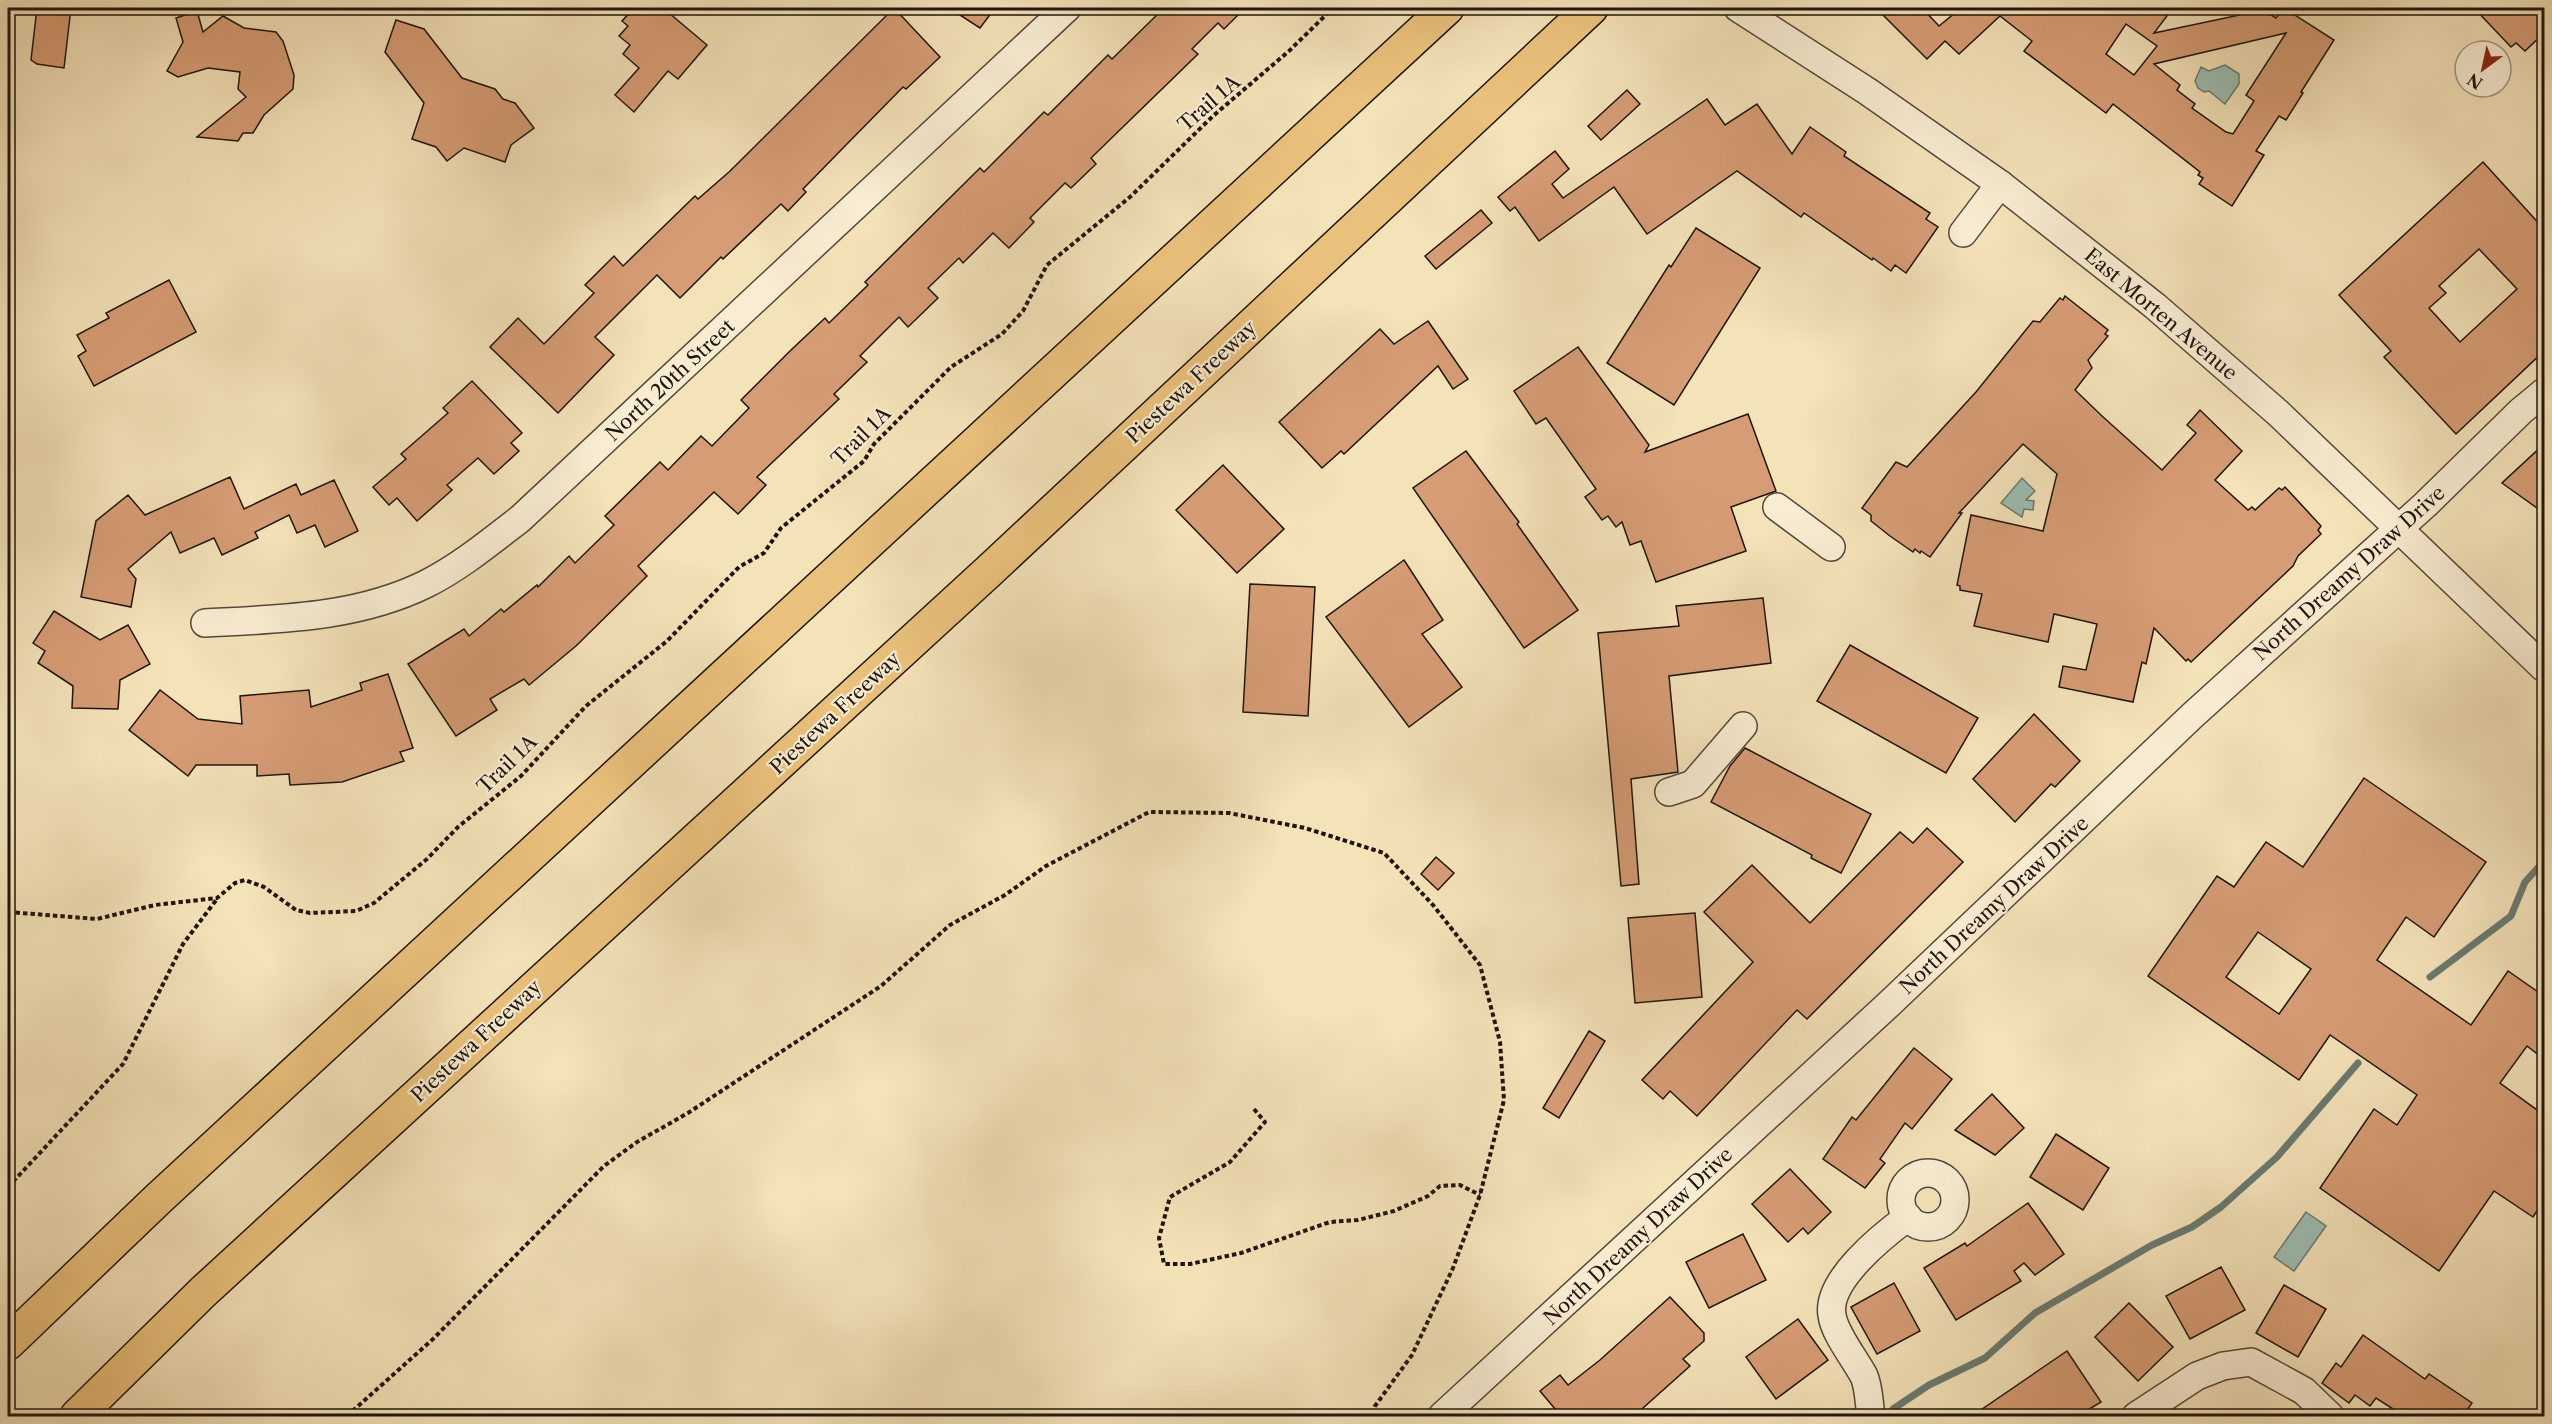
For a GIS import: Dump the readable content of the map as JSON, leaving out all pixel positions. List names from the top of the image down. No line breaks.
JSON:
{"streets":{"highway":["Piestewa Freeway"],"street":["East Morten Avenue","North 20th Street","North Dreamy Draw Drive"],"path":["Trail 1A"]},"crossings":[["East Morten Avenue","North Dreamy Draw Drive"]],"north":"bottom left"}
